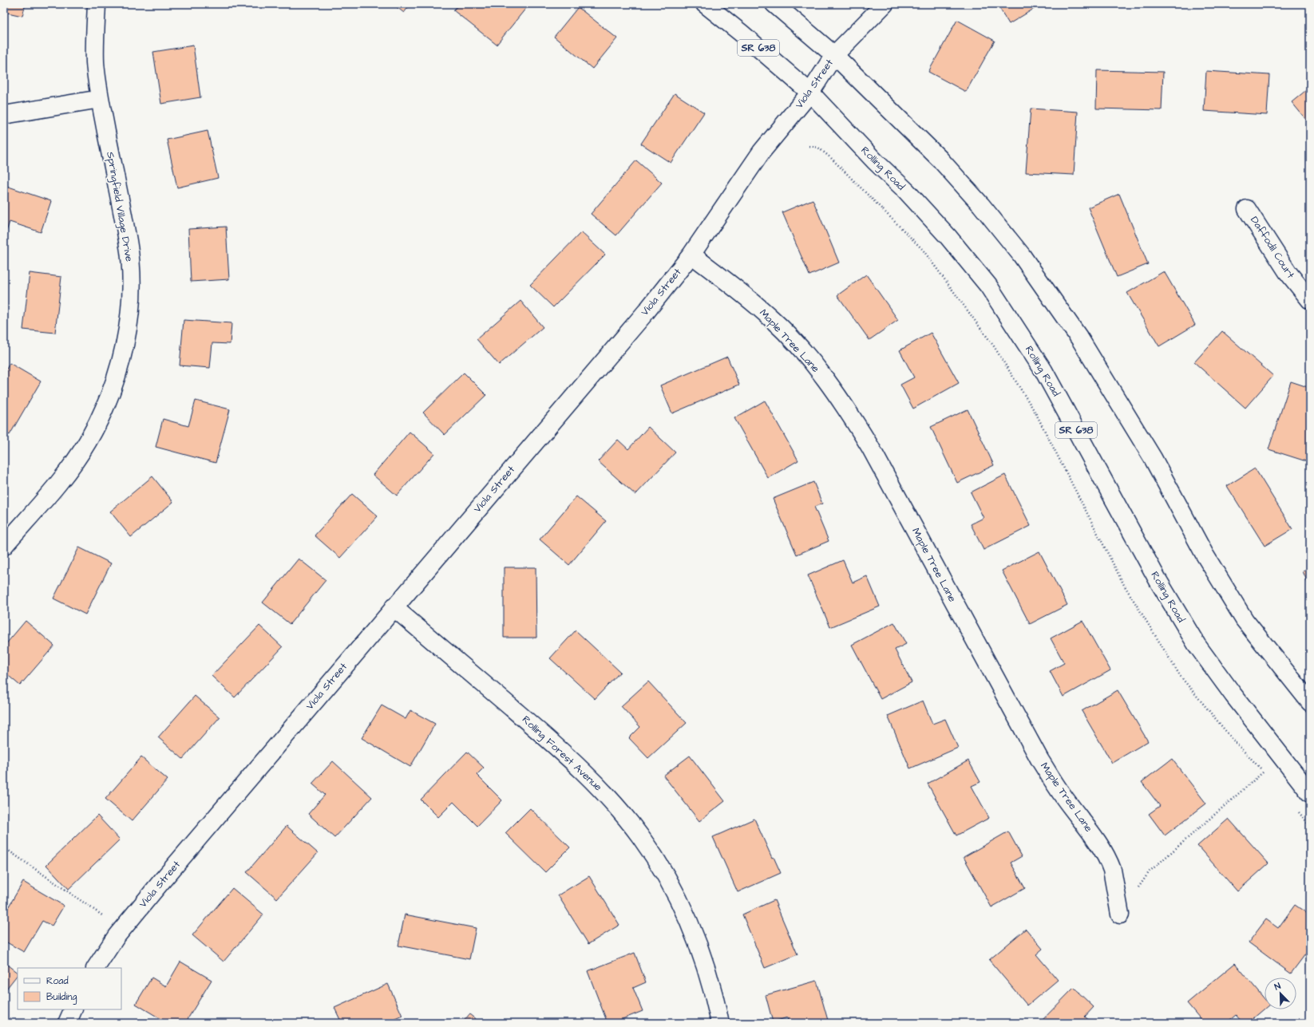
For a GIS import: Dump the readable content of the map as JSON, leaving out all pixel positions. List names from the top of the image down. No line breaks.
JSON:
{"streets":{"street":["SR 638","Viola Street","Rolling Road","Springfield Village Drive","Daffodil Court","Maple Tree Lane","Rolling Forest Avenue"]},"crossings":[["Viola Street","Rolling Road"],["Viola Street","Maple Tree Lane"],["Viola Street","Rolling Forest Avenue"]],"legend":["Road","Building"],"north":"top left"}
